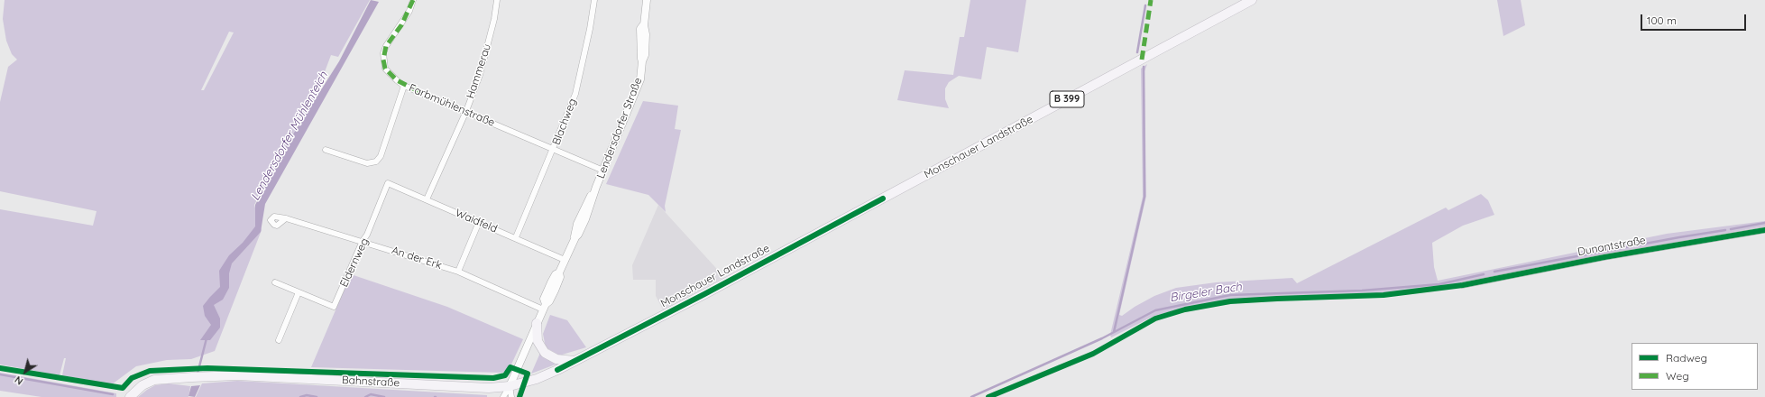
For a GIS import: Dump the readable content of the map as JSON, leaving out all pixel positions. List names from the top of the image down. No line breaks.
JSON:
{"streets":{"main road":["B 399","Monschauer Landstraße","Bahnstraße"],"street":["Hammerau","Farbmühlenstraße","Blachweg","Lendersdorfer Straße","Waidfeld","Dunantstraße","An der Erk","Eldernweg"]},"crossings":[["Hammerau","Farbmühlenstraße"],["Hammerau","Waidfeld"],["Farbmühlenstraße","Blachweg"],["Farbmühlenstraße","Lendersdorfer Straße"],["Blachweg","Waidfeld"],["Lendersdorfer Straße","Monschauer Landstraße"],["Lendersdorfer Straße","Waidfeld"],["Lendersdorfer Straße","An der Erk"],["Lendersdorfer Straße","Bahnstraße"],["Monschauer Landstraße","Bahnstraße"],["Waidfeld","Eldernweg"],["An der Erk","Eldernweg"]],"water":["Lendersdorfer Mühlenteich","Birgeler Bach"],"legend":["Radweg","Weg"],"scale_bar":"100 m","north":"bottom left"}
